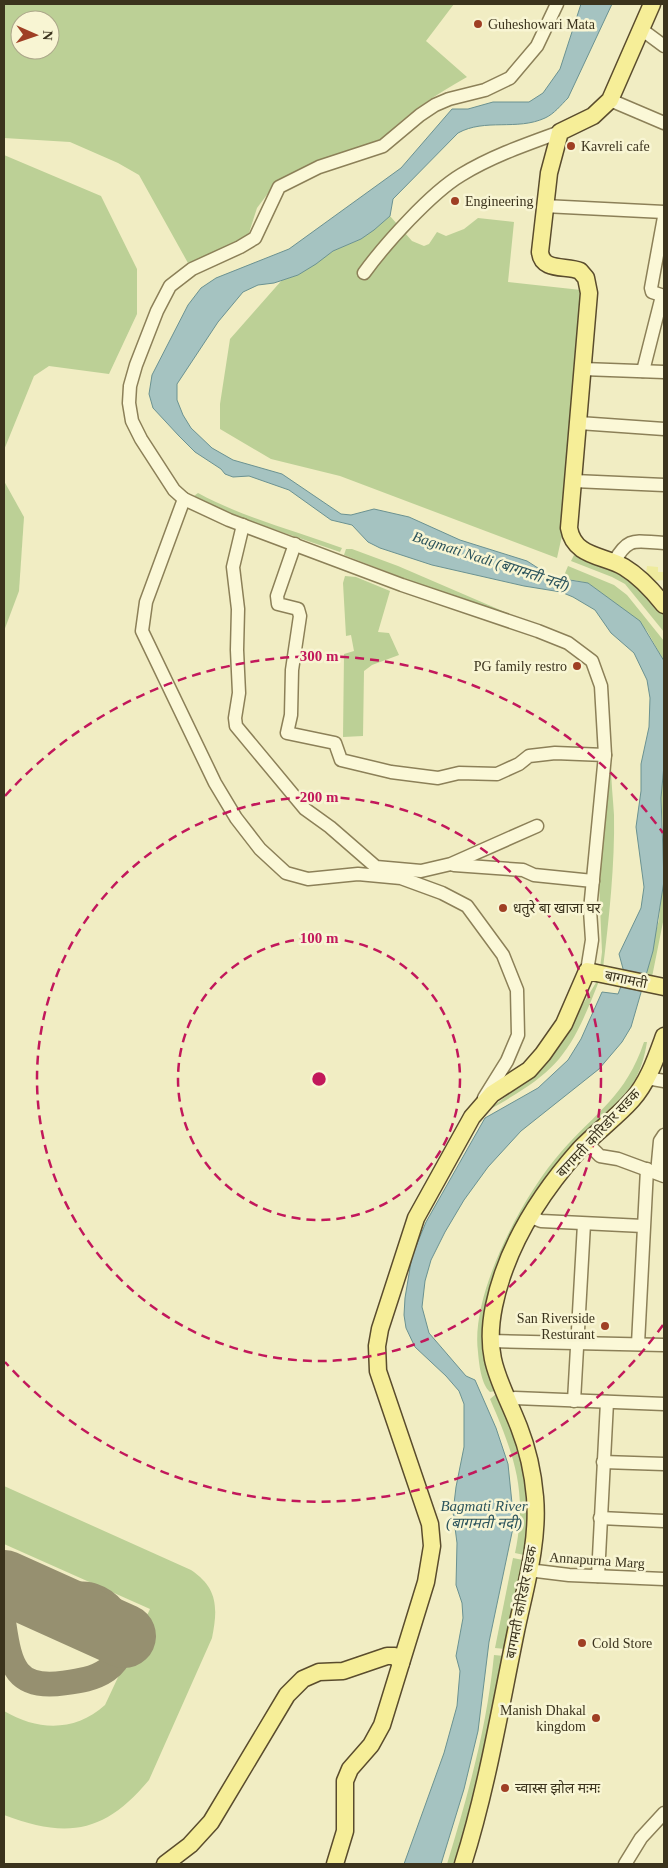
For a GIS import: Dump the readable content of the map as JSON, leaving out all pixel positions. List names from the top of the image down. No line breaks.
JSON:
{"streets":{"main road":["बागामती","बागमती कोरिडोर सडक"],"street":["Annapurna Marg"]},"crossings":[["बागमती कोरिडोर सडक","Annapurna Marg"]],"water":["Bagmati Nadi (बागमती नदी)","Bagmati River (बागमती नदी)"],"places":["Guheshowari Mata","Kavreli cafe","Engineering","PG family restro","धतुरे बा खाजा घर","San Riverside Resturant","Cold Store","Manish Dhakal kingdom","च्वास्स झोल मःमः"],"north":"right","rings":["300 m","200 m","100 m"]}
